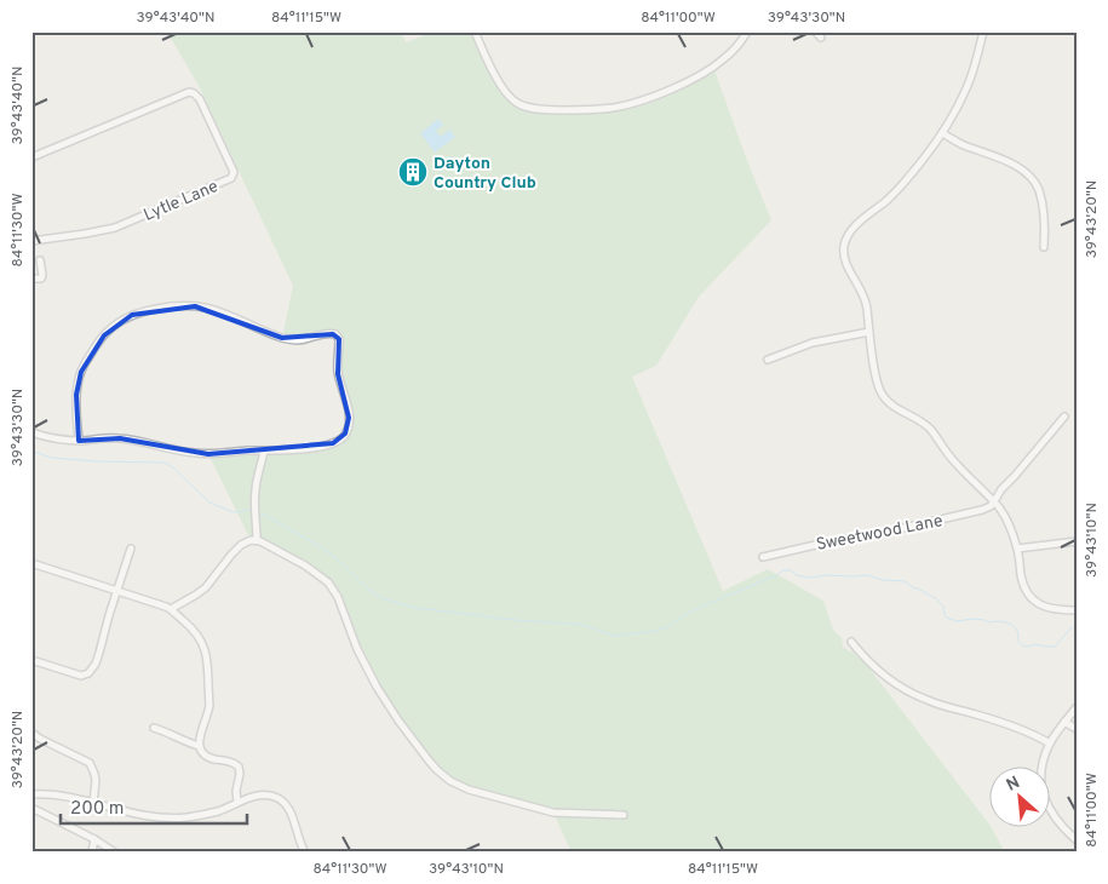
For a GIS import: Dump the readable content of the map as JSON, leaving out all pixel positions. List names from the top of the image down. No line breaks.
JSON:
{"streets":{"street":["Lytle Lane","Sweetwood Lane"]},"places":{"building":["Dayton Country Club"]},"scale_bar":"200 m","north":"top left","coordinates":["39°43'40\"N","84°11'15\"W","84°11'00\"W","39°43'30\"N","39°43'20\"N","84°11'30\"W","39°43'10\"N"]}
